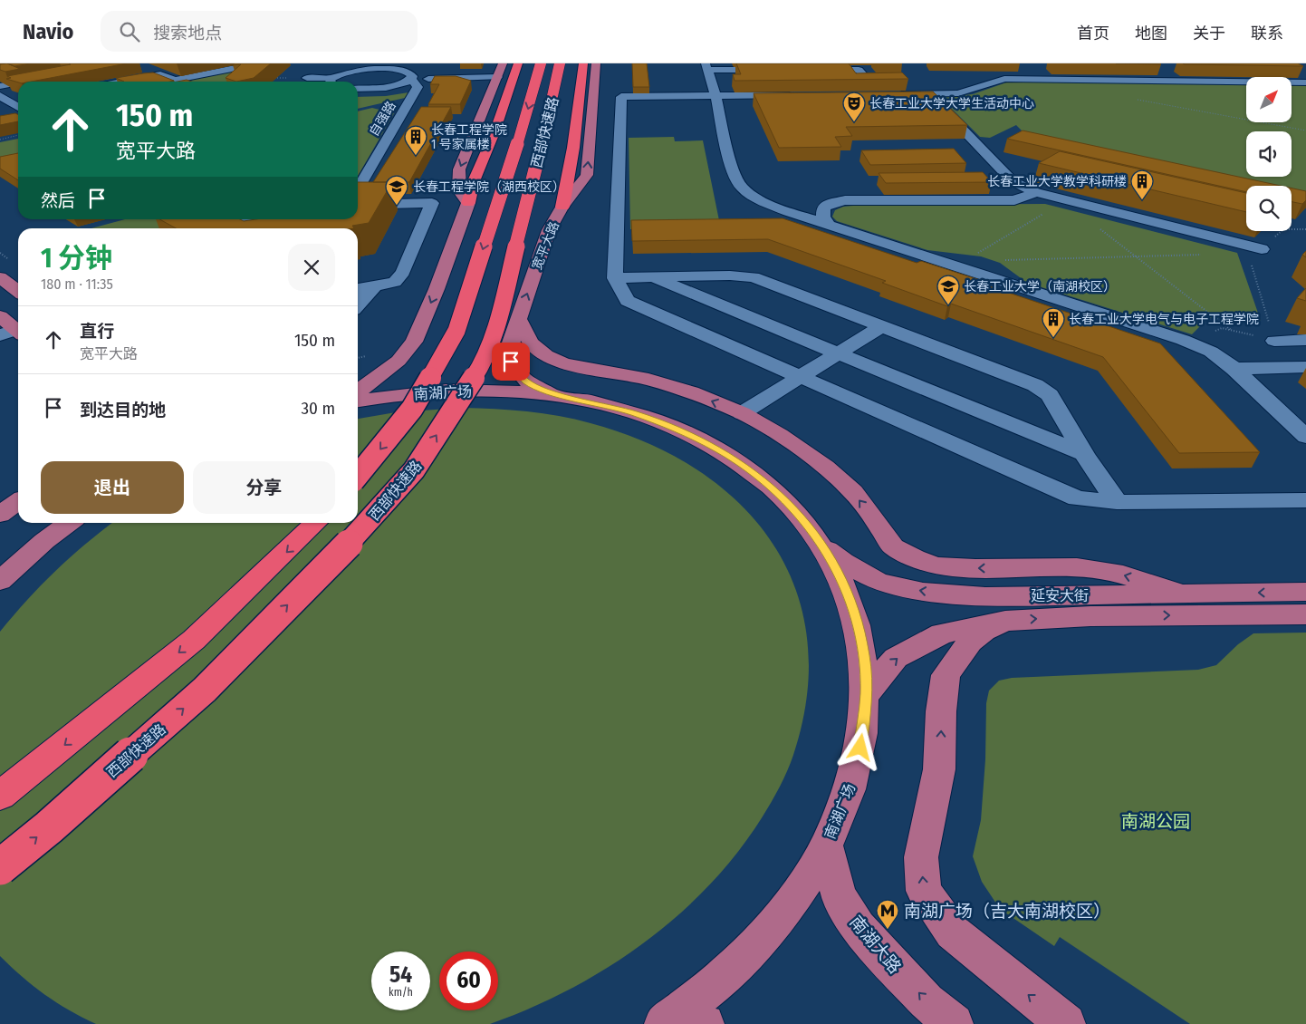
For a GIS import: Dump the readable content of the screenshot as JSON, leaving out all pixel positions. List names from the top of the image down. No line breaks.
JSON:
{"streets":{"highway":["西部快速路"],"main road":["宽平大路","南湖广场","延安大街","南湖大路"],"street":["自强路"]},"crossings":[["宽平大路","南湖广场"],["南湖广场","延安大街"],["南湖广场","南湖大路"]],"one_way":["南湖大路"],"parks":["南湖公园"],"places":{"theatre":["长春工业大学大学生活动中心"],"building":["长春工程学院 1 号家属楼","长春工业大学教学科研楼","长春工业大学电气与电子工程学院"],"school or university":["长春工程学院（湖西校区）","长春工业大学（南湖校区）"],"metro station":["南湖广场（吉大南湖校区）"]},"north":"top right","page":{"header":"Navio","search":"搜索地点","nav":["首页","地图","关于","联系"],"turn":["150 m","宽平大路"],"then":"然后","heading":["1 分钟","180 m · 11:35"],"list":[{"name":"直行","note":"宽平大路","value":"150 m"},{"name":"到达目的地","value":"30 m"}],"buttons":["退出","分享"],"speed":"54 km/h","limit":"60"}}
